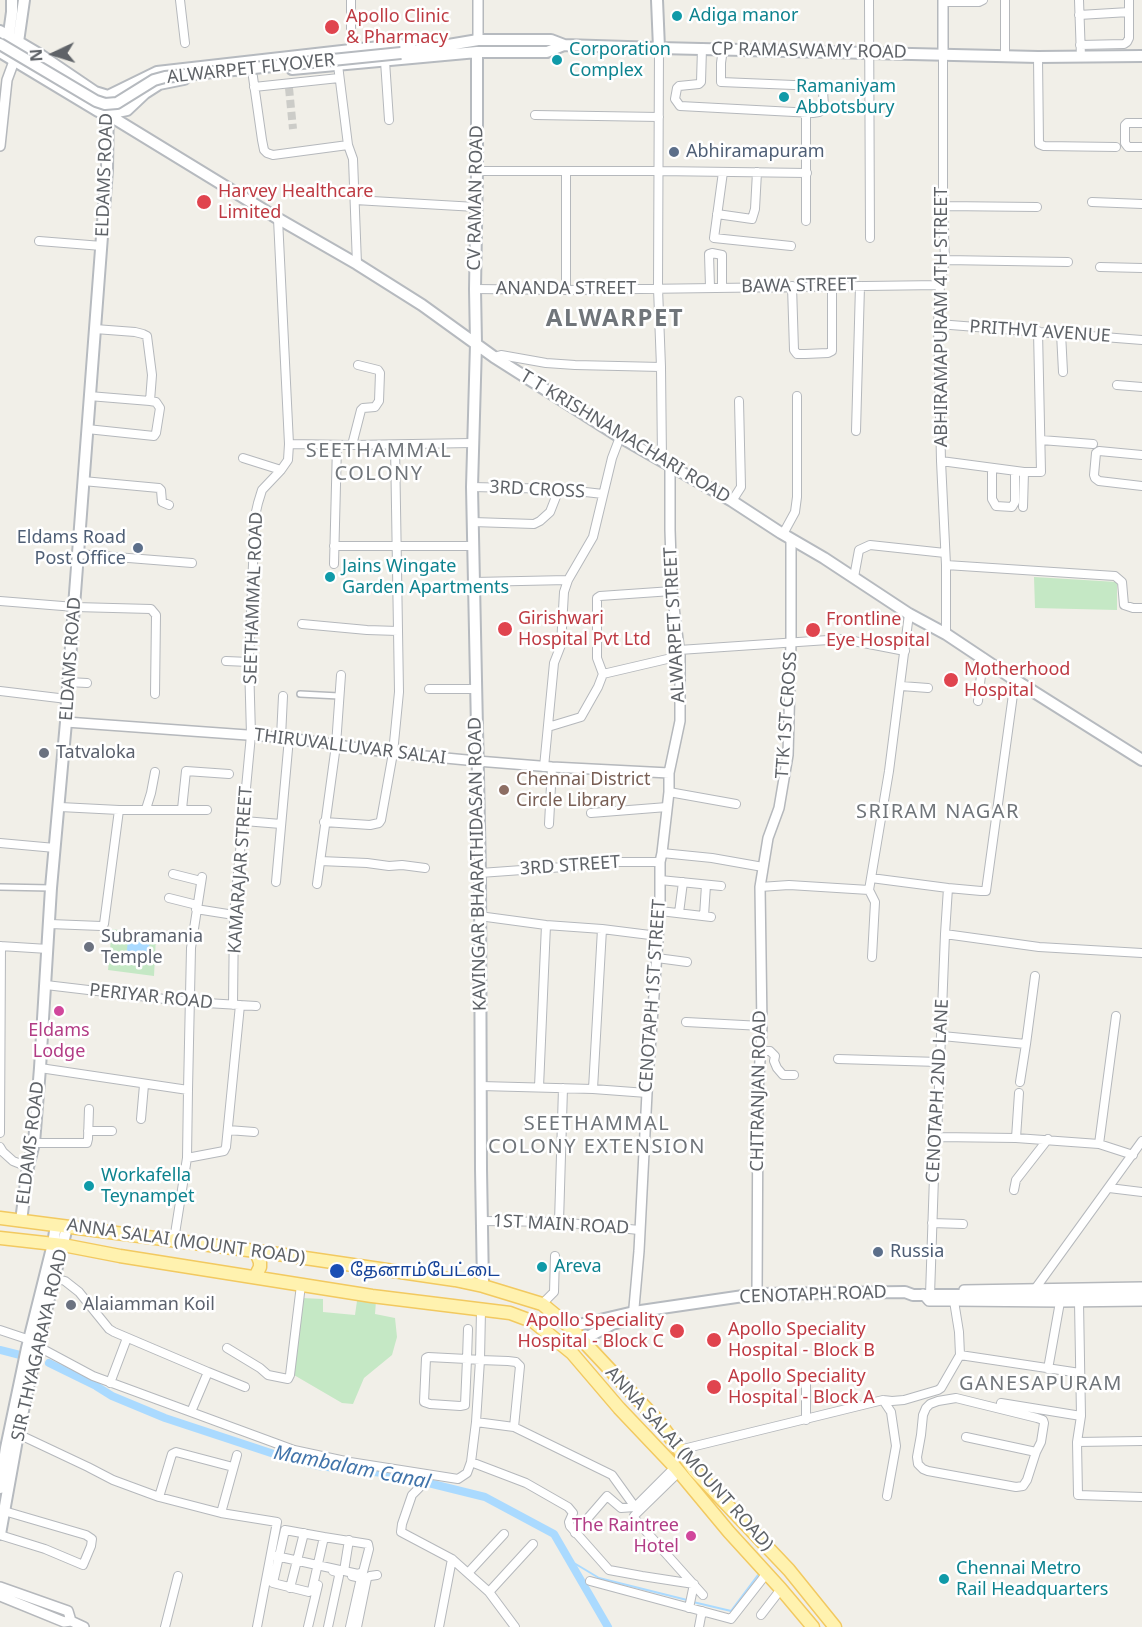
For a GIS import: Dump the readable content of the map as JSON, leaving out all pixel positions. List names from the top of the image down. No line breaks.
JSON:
{"streets":{"main road":["CP RAMASWAMY ROAD","ALWARPET FLYOVER","ELDAMS ROAD","CV RAMAN ROAD","T T KRISHNAMACHARI ROAD","KAVINGAR BHARATHIDASAN ROAD","ANNA SALAI (MOUNT ROAD)","CENOTAPH ROAD","SIR THYAGARAYA ROAD"],"street":["BAWA STREET","ANANDA STREET","ABHIRAMAPURAM 4TH STREET","PRITHVI AVENUE","3RD CROSS","SEETHAMMAL ROAD","ALWARPET STREET","TTK 1ST CROSS","THIRUVALLUVAR SALAI","3RD STREET","KAMARAJAR STREET","CENOTAPH 1ST STREET","PERIYAR ROAD","CHITRANJAN ROAD","CENOTAPH 2ND LANE","1ST MAIN ROAD"]},"crossings":[["CP RAMASWAMY ROAD","CV RAMAN ROAD"],["CP RAMASWAMY ROAD","ABHIRAMAPURAM 4TH STREET"],["ELDAMS ROAD","T T KRISHNAMACHARI ROAD"],["ELDAMS ROAD","THIRUVALLUVAR SALAI"],["ELDAMS ROAD","PERIYAR ROAD"],["ELDAMS ROAD","ANNA SALAI (MOUNT ROAD)"],["CV RAMAN ROAD","ANANDA STREET"],["CV RAMAN ROAD","T T KRISHNAMACHARI ROAD"],["CV RAMAN ROAD","KAVINGAR BHARATHIDASAN ROAD"],["BAWA STREET","ANANDA STREET"],["BAWA STREET","ABHIRAMAPURAM 4TH STREET"],["ABHIRAMAPURAM 4TH STREET","PRITHVI AVENUE"],["ABHIRAMAPURAM 4TH STREET","T T KRISHNAMACHARI ROAD"],["T T KRISHNAMACHARI ROAD","SEETHAMMAL ROAD"],["T T KRISHNAMACHARI ROAD","ALWARPET STREET"],["T T KRISHNAMACHARI ROAD","TTK 1ST CROSS"],["3RD CROSS","KAVINGAR BHARATHIDASAN ROAD"],["SEETHAMMAL ROAD","THIRUVALLUVAR SALAI"],["SEETHAMMAL ROAD","KAMARAJAR STREET"],["ALWARPET STREET","THIRUVALLUVAR SALAI"],["ALWARPET STREET","3RD STREET"],["ALWARPET STREET","CENOTAPH 1ST STREET"],["TTK 1ST CROSS","3RD STREET"],["TTK 1ST CROSS","CHITRANJAN ROAD"],["THIRUVALLUVAR SALAI","KAVINGAR BHARATHIDASAN ROAD"],["THIRUVALLUVAR SALAI","KAMARAJAR STREET"],["KAVINGAR BHARATHIDASAN ROAD","3RD STREET"],["KAVINGAR BHARATHIDASAN ROAD","1ST MAIN ROAD"],["KAVINGAR BHARATHIDASAN ROAD","ANNA SALAI (MOUNT ROAD)"],["3RD STREET","CENOTAPH 1ST STREET"],["KAMARAJAR STREET","PERIYAR ROAD"],["CENOTAPH 1ST STREET","1ST MAIN ROAD"],["CENOTAPH 1ST STREET","CENOTAPH ROAD"],["CHITRANJAN ROAD","CENOTAPH ROAD"],["CENOTAPH 2ND LANE","CENOTAPH ROAD"],["ANNA SALAI (MOUNT ROAD)","CENOTAPH ROAD"],["ANNA SALAI (MOUNT ROAD)","SIR THYAGARAYA ROAD"]],"districts":["ALWARPET","SEETHAMMAL COLONY","SRIRAM NAGAR","SEETHAMMAL COLONY EXTENSION","GANESAPURAM"],"water":["Mambalam Canal"],"places":["Adiga manor","Apollo Clinic & Pharmacy","Corporation Complex","Ramaniyam Abbotsbury","Abhiramapuram","Harvey Healthcare Limited","Eldams Road Post Office","Jains Wingate Garden Apartments","Girishwari Hospital Pvt Ltd","Frontline Eye Hospital","Motherhood Hospital","Tatvaloka","Chennai District Circle Library","Subramania Temple","Eldams Lodge","Workafella Teynampet","Russia","Areva","தேனாம்பேட்டை","Alaiamman Koil","Apollo Speciality Hospital - Block C","Apollo Speciality Hospital - Block B","Apollo Speciality Hospital - Block A","The Raintree Hotel","Chennai Metro Rail Headquarters"],"north":"left"}
